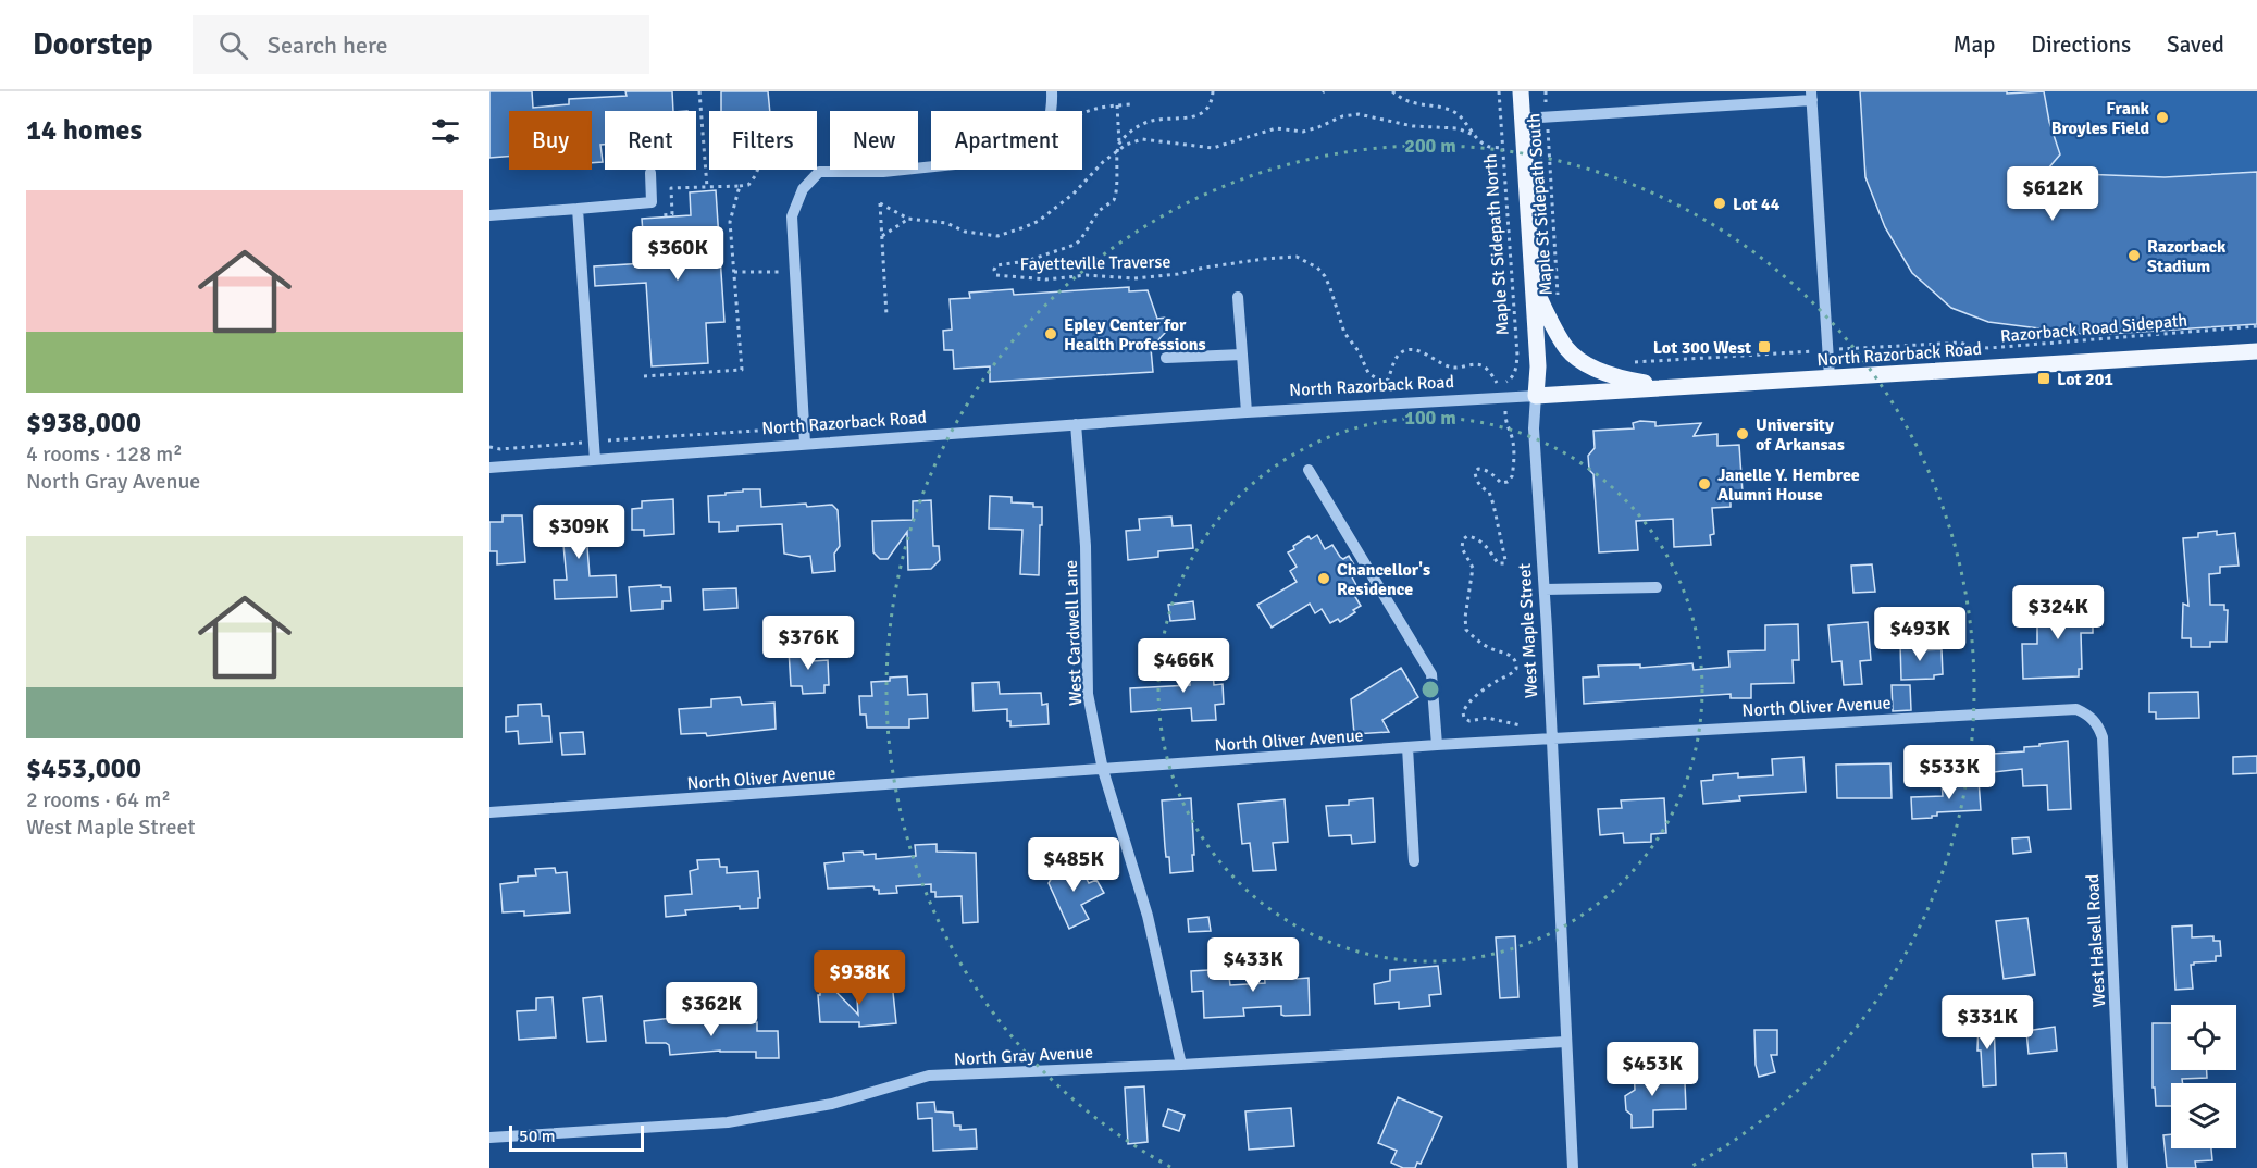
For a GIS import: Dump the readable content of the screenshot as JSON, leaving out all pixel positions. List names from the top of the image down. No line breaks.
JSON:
{"streets":{"main road":["North Razorback Road","West Maple Street"],"street":["West Cardwell Lane","North Oliver Avenue","West Halsell Road","North Gray Avenue"],"path":["Maple St Sidepath South","Maple St Sidepath North","Fayetteville Traverse","Razorback Road Sidepath"]},"crossings":[["Maple St Sidepath North","Fayetteville Traverse"],["North Razorback Road","West Maple Street"],["North Razorback Road","West Cardwell Lane"],["West Maple Street","North Oliver Avenue"],["West Maple Street","North Gray Avenue"],["West Cardwell Lane","North Oliver Avenue"],["West Cardwell Lane","North Gray Avenue"],["North Oliver Avenue","West Halsell Road"]],"places":{"other":["Frank Broyles Field","Lot 44","Razorback Stadium","Epley Center for Health Professions","University of Arkansas","Janelle Y. Hembree Alumni House","Chancellor's Residence"],"transit":["Lot 300 West","Lot 201"]},"scale_bar":"50 m","page":{"header":"Doorstep","search":"Search here","nav":["Map","Directions","Saved"],"heading":"14 homes","chip":["Buy","Rent","Filters","New","Apartment"],"price":["$612K","$360K","$309K","$324K","$493K","$376K","$466K","$533K","$485K","$433K","$938K","$362K","$331K","$453K"],"list":[{"name":"$938,000","note":"4 rooms · 128 m² · North Gray Avenue"},{"name":"$453,000","note":"2 rooms · 64 m² · West Maple Street"}],"scale":"50 m"},"rings":["200 m","100 m"]}
